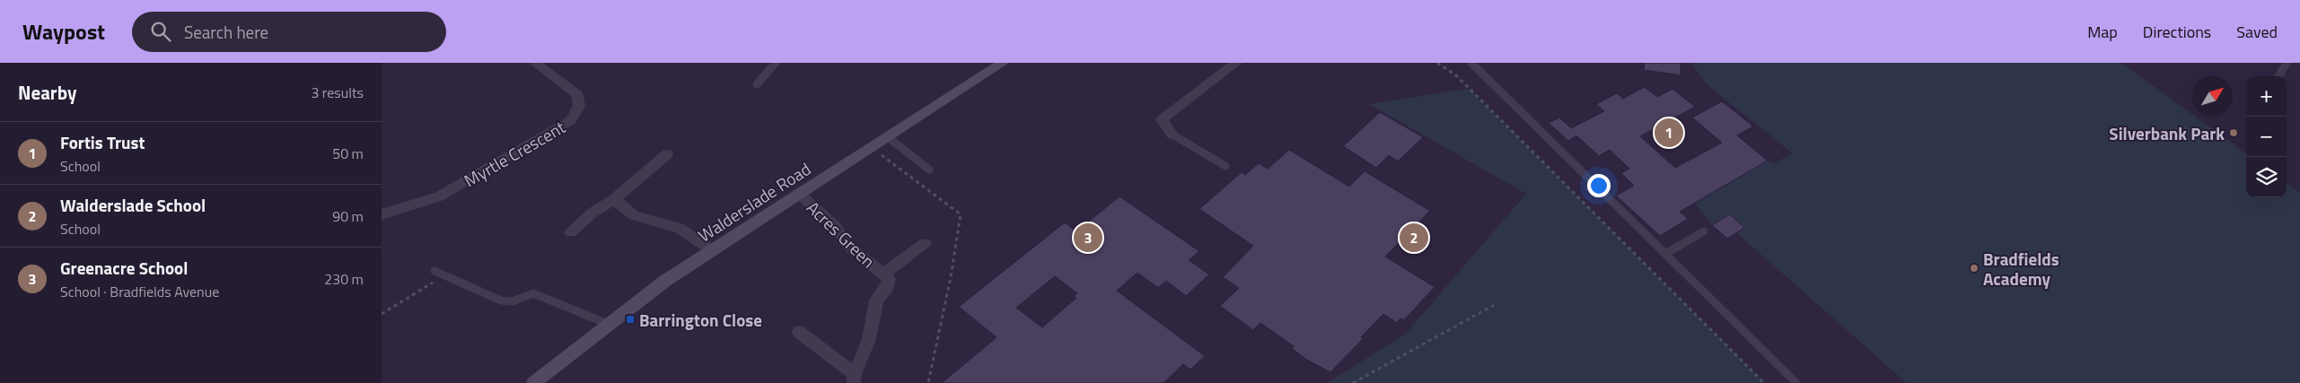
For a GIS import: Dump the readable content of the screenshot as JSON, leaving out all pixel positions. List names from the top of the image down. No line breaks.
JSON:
{"streets":{"street":["Myrtle Crescent","Walderslade Road","Acres Green"]},"crossings":[["Walderslade Road","Acres Green"]],"places":{"other":["Silverbank Park","Bradfields Academy"],"transit":["Barrington Close"]},"north":"top right","page":{"header":"Waypost","search":"Search here","nav":["Map","Directions","Saved"],"heading":["Nearby","3 results"],"map_buttons":["+","−"],"pins":["1","2","3"],"list":[{"mark":"1","name":"Fortis Trust","note":"School","value":"50 m"},{"mark":"2","name":"Walderslade School","note":"School","value":"90 m"},{"mark":"3","name":"Greenacre School","note":"School · Bradfields Avenue","value":"230 m"}]}}
